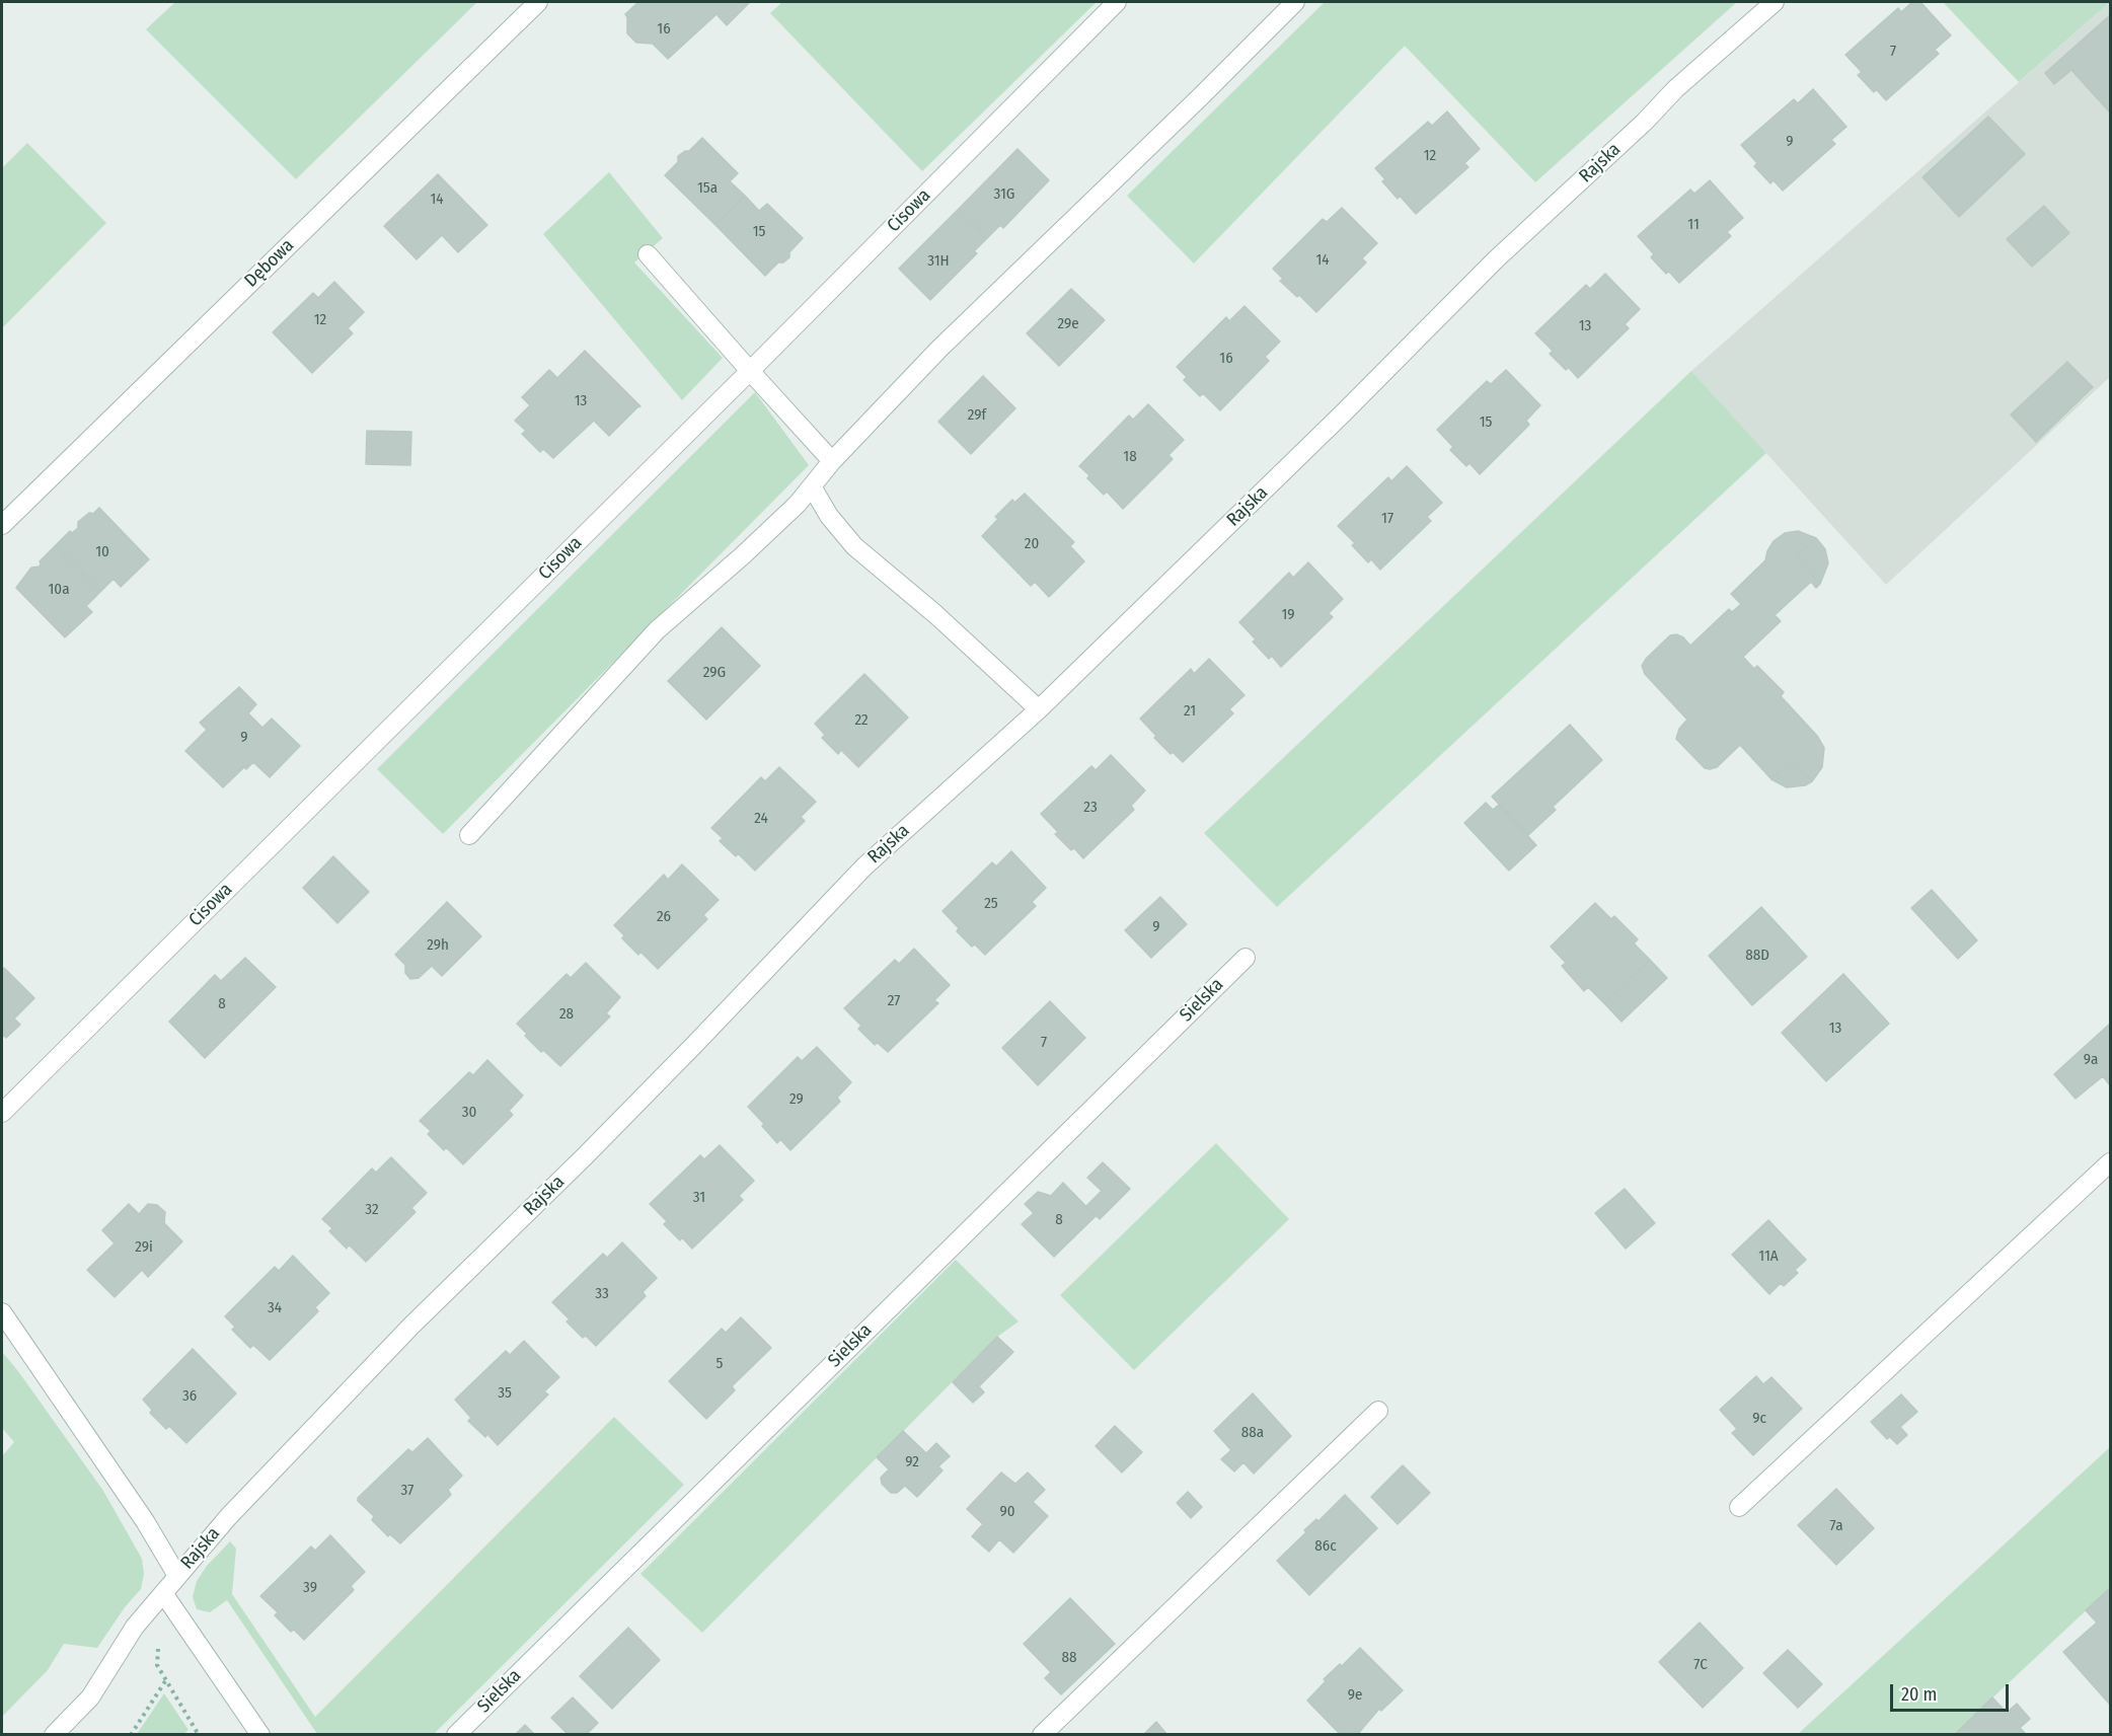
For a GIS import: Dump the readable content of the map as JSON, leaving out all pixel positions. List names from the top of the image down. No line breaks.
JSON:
{"streets":{"street":["Rajska","Cisowa","Dębowa","Sielska"]},"house_numbers":["16","7","9","12","15a","31G","14","11","15","14","31H","12","29e","13","16","13","29f","15","18","17","20","10","10a","19","29G","21","22","9","23","24","25","26","9","29h","88D","27","8","28","13","7","9a","29","30","31","32","8","29i","11A","33","34","5","35","36","9c","88a","92","37","90","7a","86c","39","88","7C","9e"],"scale_bar":"20 m"}
